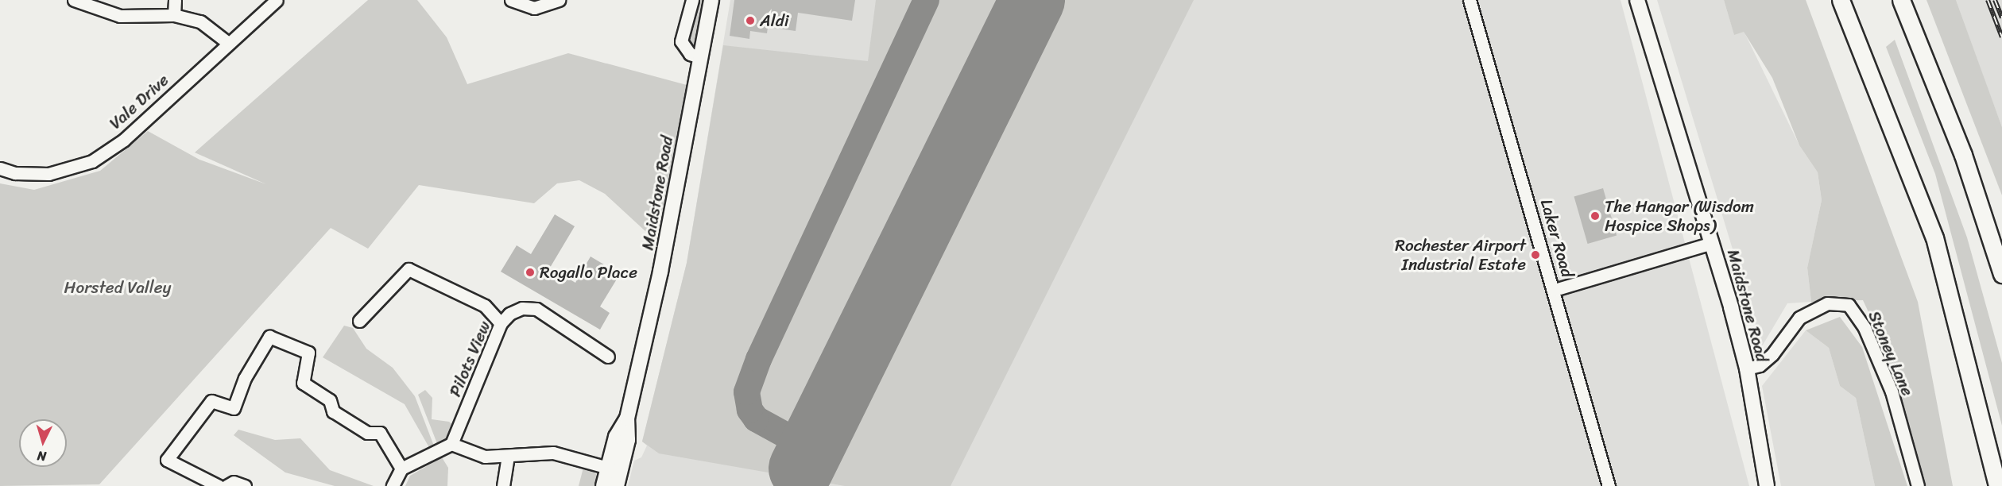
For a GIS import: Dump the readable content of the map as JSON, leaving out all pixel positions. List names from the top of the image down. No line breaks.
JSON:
{"streets":{"main road":["Maidstone Road"],"street":["Vale Drive","Laker Road","Stoney Lane","Pilots View"]},"crossings":[["Maidstone Road","Stoney Lane"]],"parks":["Horsted Valley"],"places":["Aldi","The Hangar (Wisdom Hospice Shops)","Rochester Airport Industrial Estate","Rogallo Place"],"north":"bottom"}
